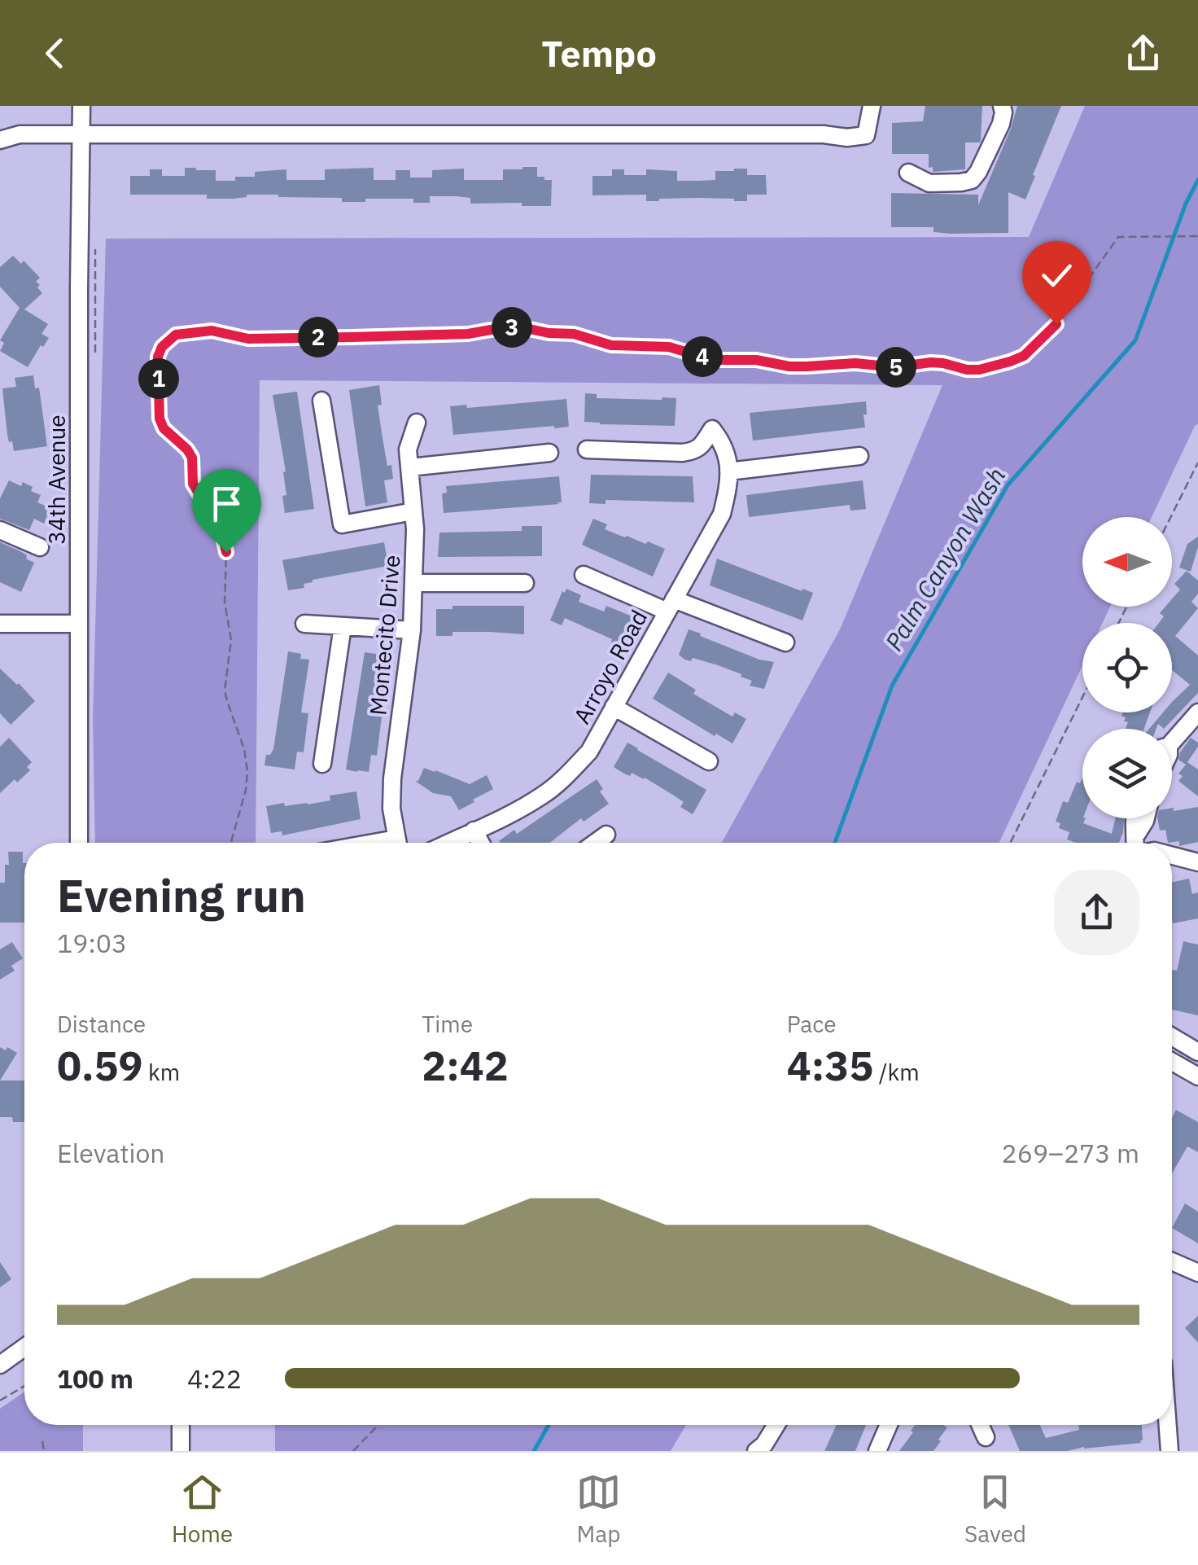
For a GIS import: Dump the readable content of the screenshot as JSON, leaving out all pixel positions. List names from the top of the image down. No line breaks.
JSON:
{"streets":{"street":["34th Avenue","Montecito Drive","Arroyo Road"]},"water":["Palm Canyon Wash"],"north":"left","page":{"header":"Tempo","pins":["3","2","4","5","1"],"heading":["Evening run","19:03"],"stats":[["Distance","0.59 km"],["Time","2:42"],["Pace","4:35 /km"]],"chart":["Elevation","269–273 m"],"list":[{"name":"100 m","note":"4:22"}],"tabs":["Home","Map","Saved"]}}
